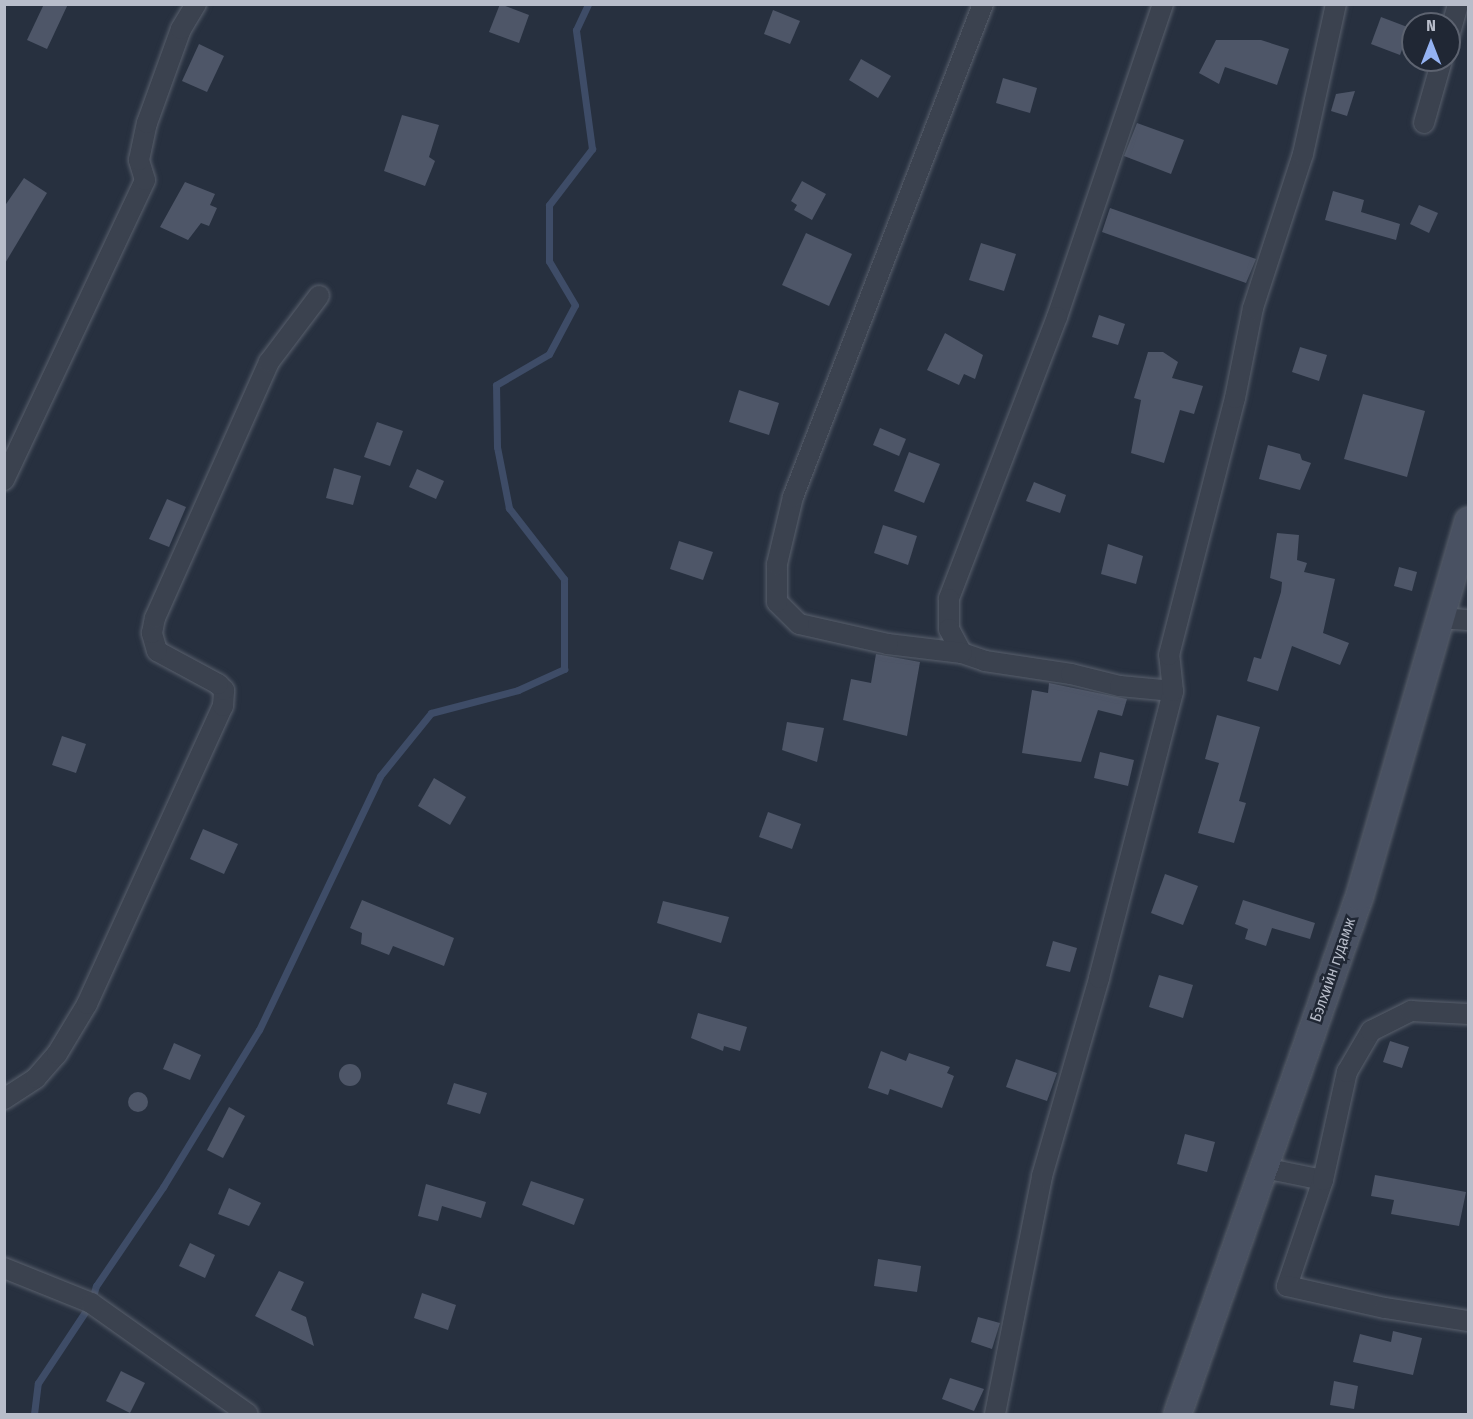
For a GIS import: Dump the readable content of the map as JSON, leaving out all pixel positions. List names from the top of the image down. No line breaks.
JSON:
{"streets":{"main road":["Бэлхийн гудамж"]},"north":"top"}
